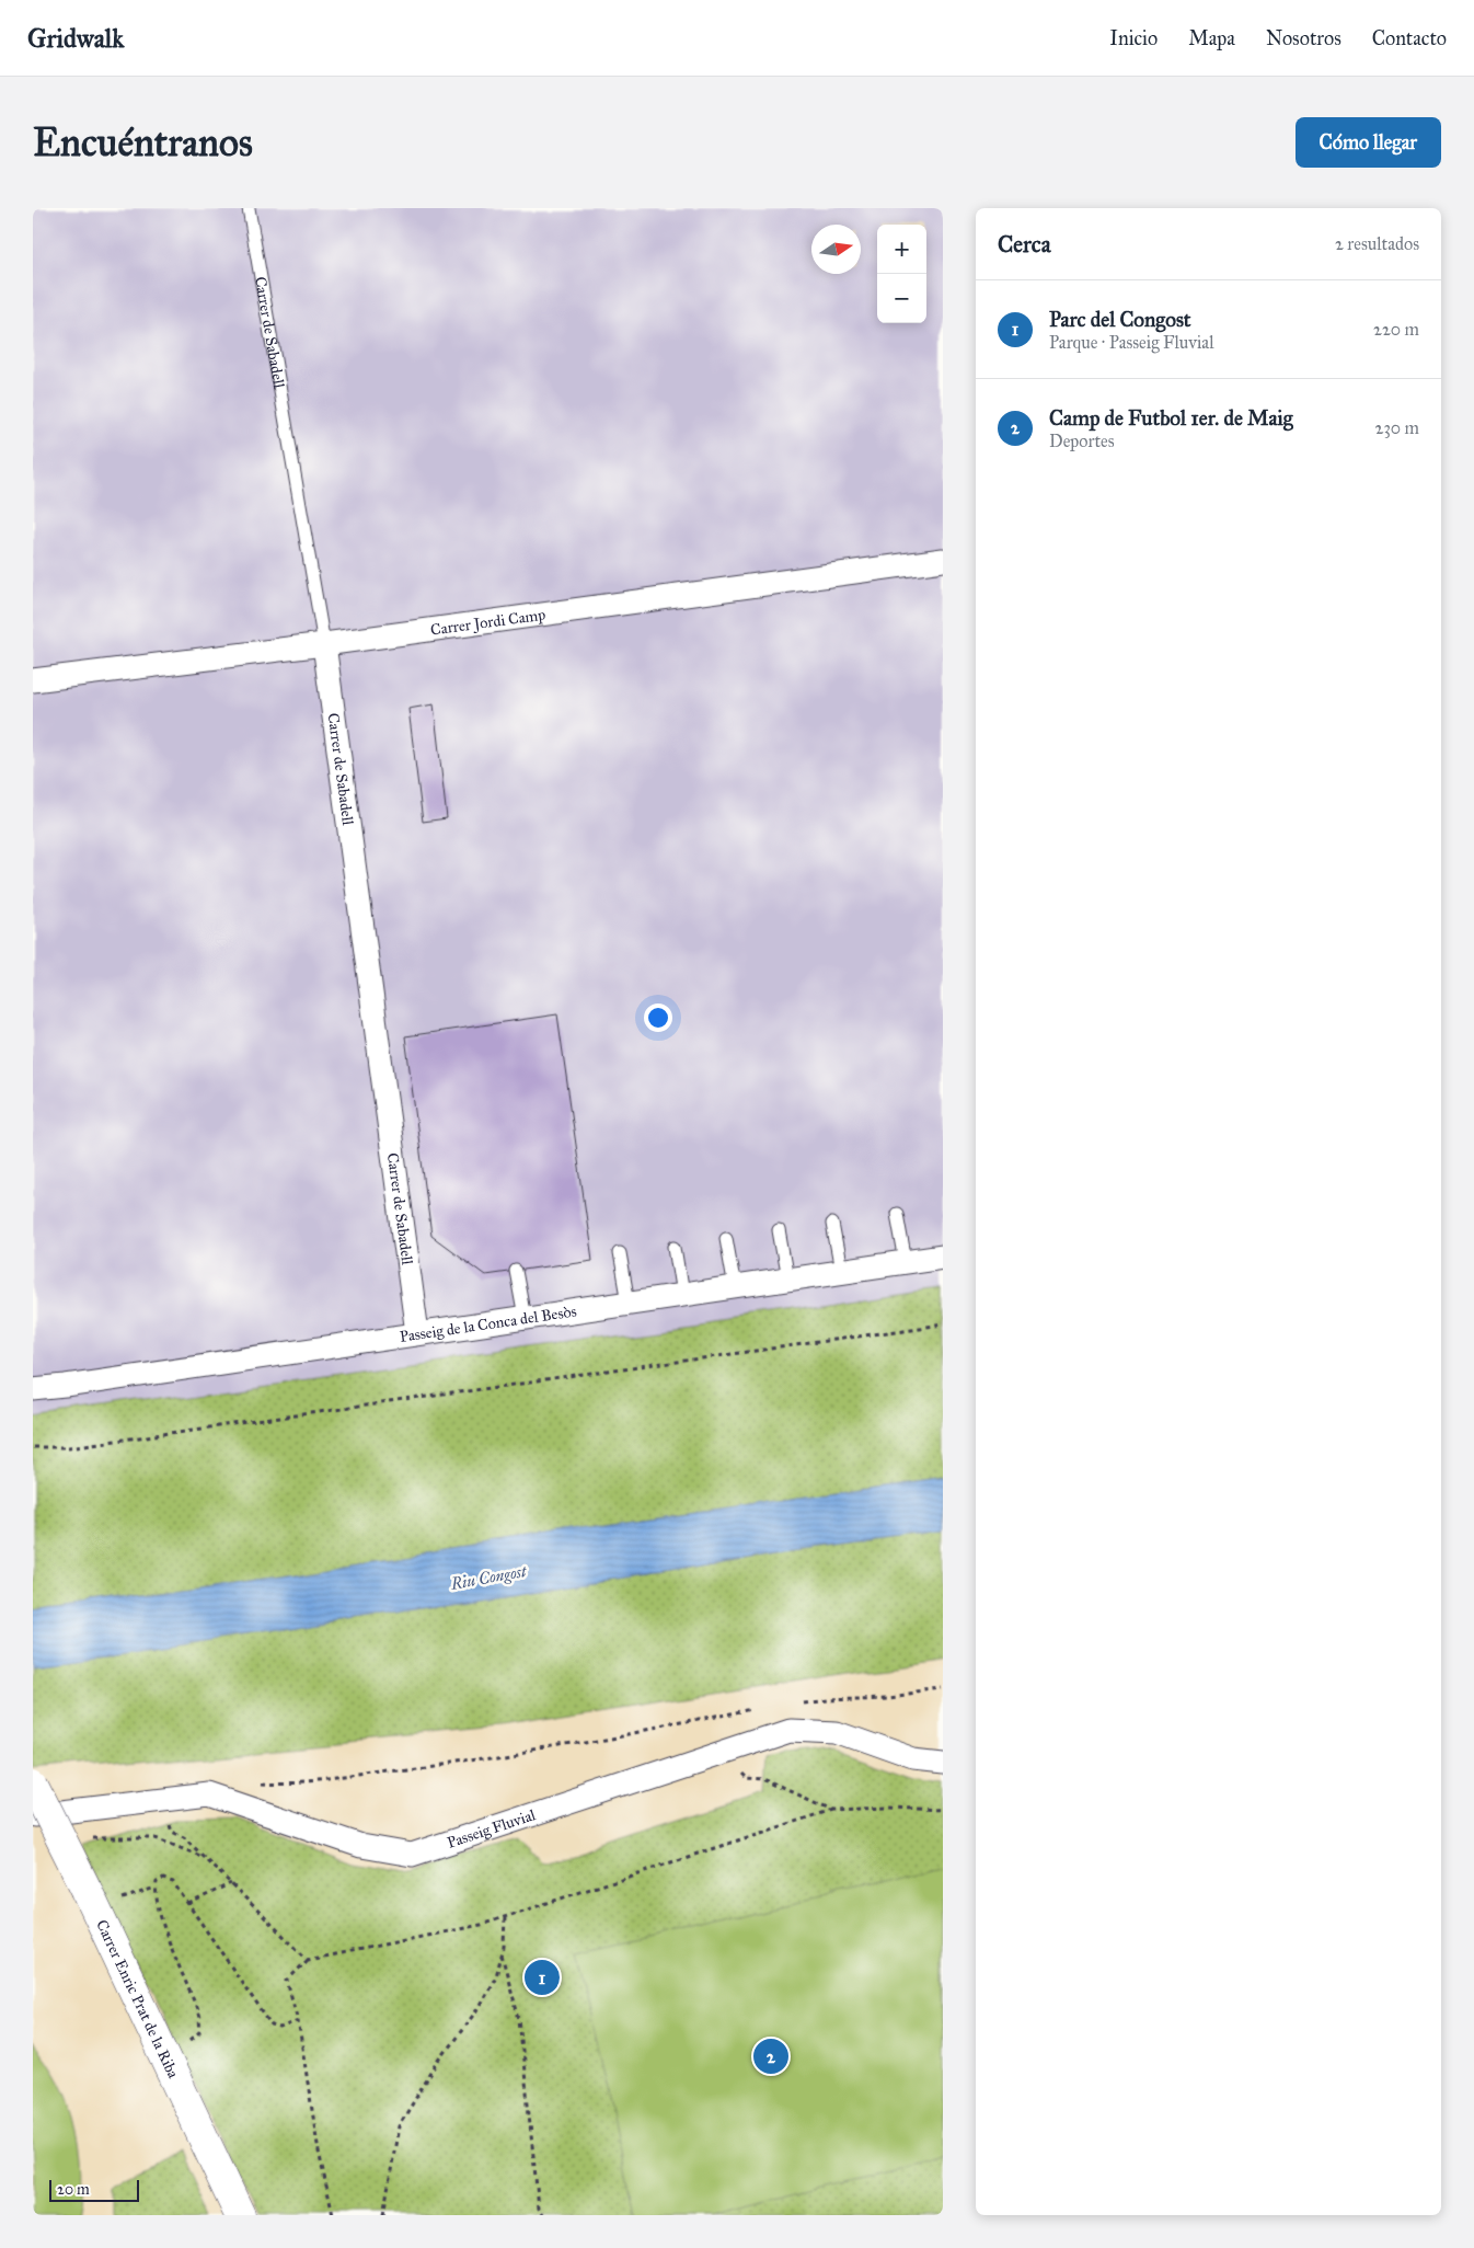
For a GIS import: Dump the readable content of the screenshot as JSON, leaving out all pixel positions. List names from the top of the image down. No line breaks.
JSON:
{"streets":{"street":["Carrer de Sabadell","Carrer Jordi Camp","Passeig de la Conca del Besòs","Passeig Fluvial","Carrer Enric Prat de la Riba"]},"crossings":[["Carrer de Sabadell","Carrer Jordi Camp"],["Carrer de Sabadell","Passeig de la Conca del Besòs"]],"water":["Riu Congost"],"scale_bar":"20 m","north":"right","page":{"header":"Gridwalk","nav":["Inicio","Mapa","Nosotros","Contacto"],"buttons":"Cómo llegar","title":"Encuéntranos","heading":["Cerca","2 resultados"],"map_buttons":["+","−"],"list":[{"mark":"1","name":"Parc del Congost","note":"Parque · Passeig Fluvial","value":"220 m"},{"mark":"2","name":"Camp de Futbol 1er. de Maig","note":"Deportes","value":"230 m"}],"pins":["1","2"],"scale":"20 m"}}
